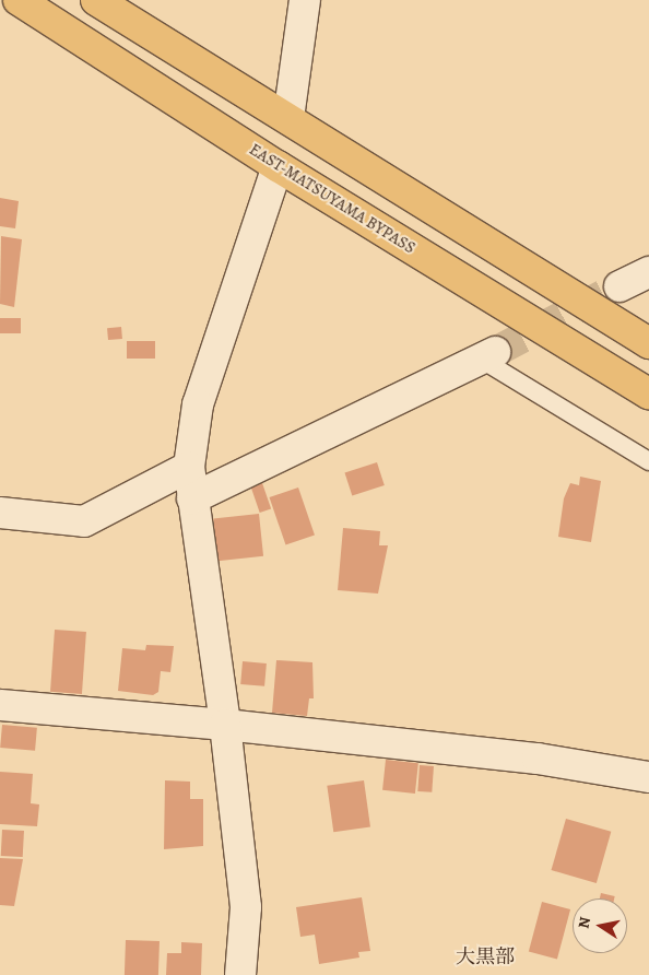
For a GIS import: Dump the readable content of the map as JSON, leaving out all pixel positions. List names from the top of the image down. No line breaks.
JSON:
{"streets":{"highway":["EAST-MATSUYAMA BYPASS"]},"districts":["大黒部"],"north":"left"}
